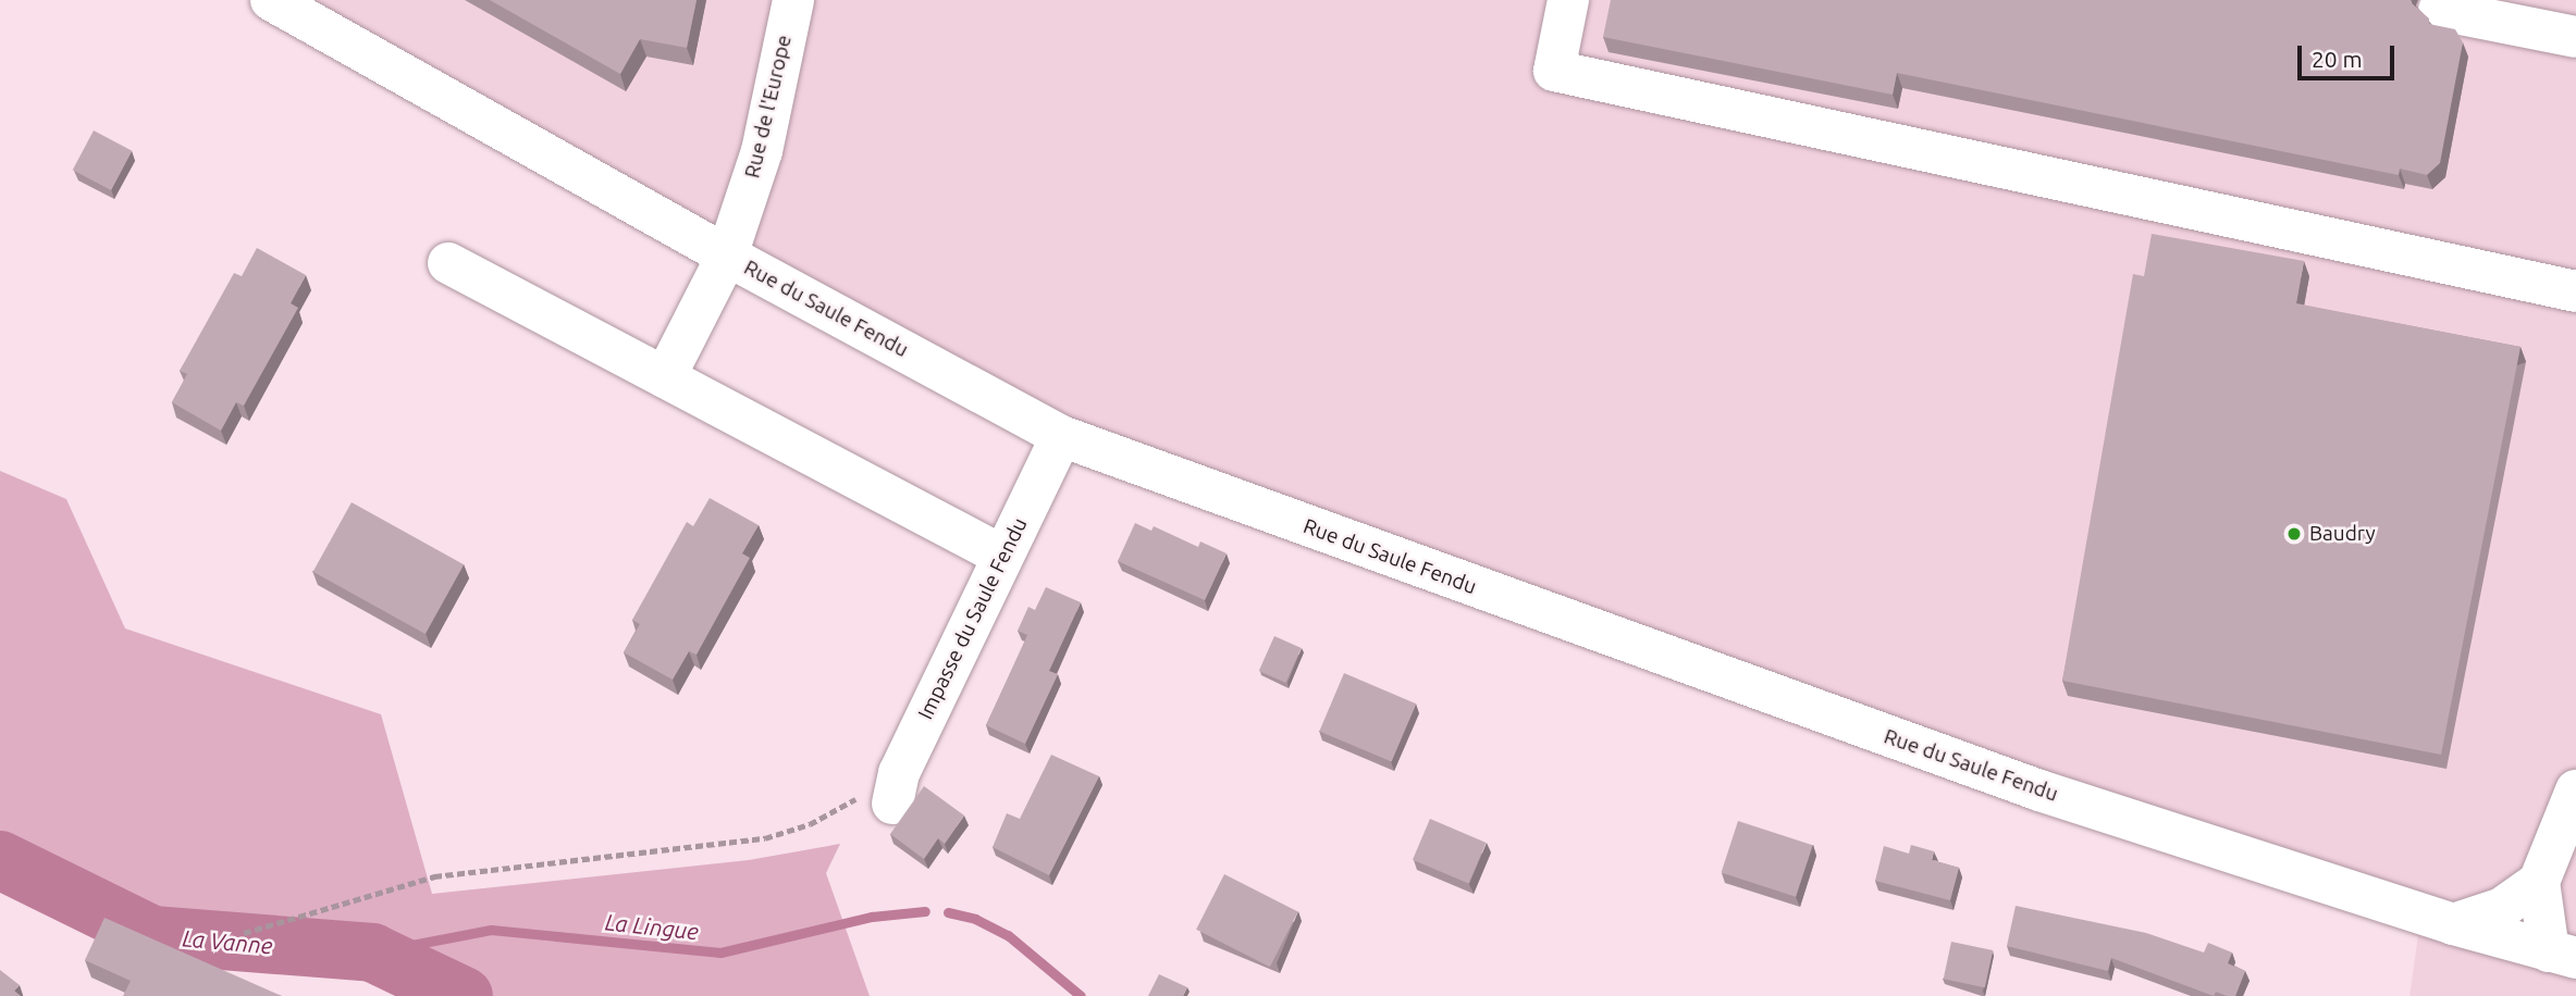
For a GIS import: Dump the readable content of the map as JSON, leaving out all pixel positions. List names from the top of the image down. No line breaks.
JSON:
{"streets":{"street":["Rue de l'Europe","Rue du Saule Fendu","Impasse du Saule Fendu"]},"crossings":[["Rue de l'Europe","Rue du Saule Fendu"],["Rue du Saule Fendu","Impasse du Saule Fendu"]],"water":["La Lingue","La Vanne"],"places":["Baudry"],"scale_bar":"20 m"}
